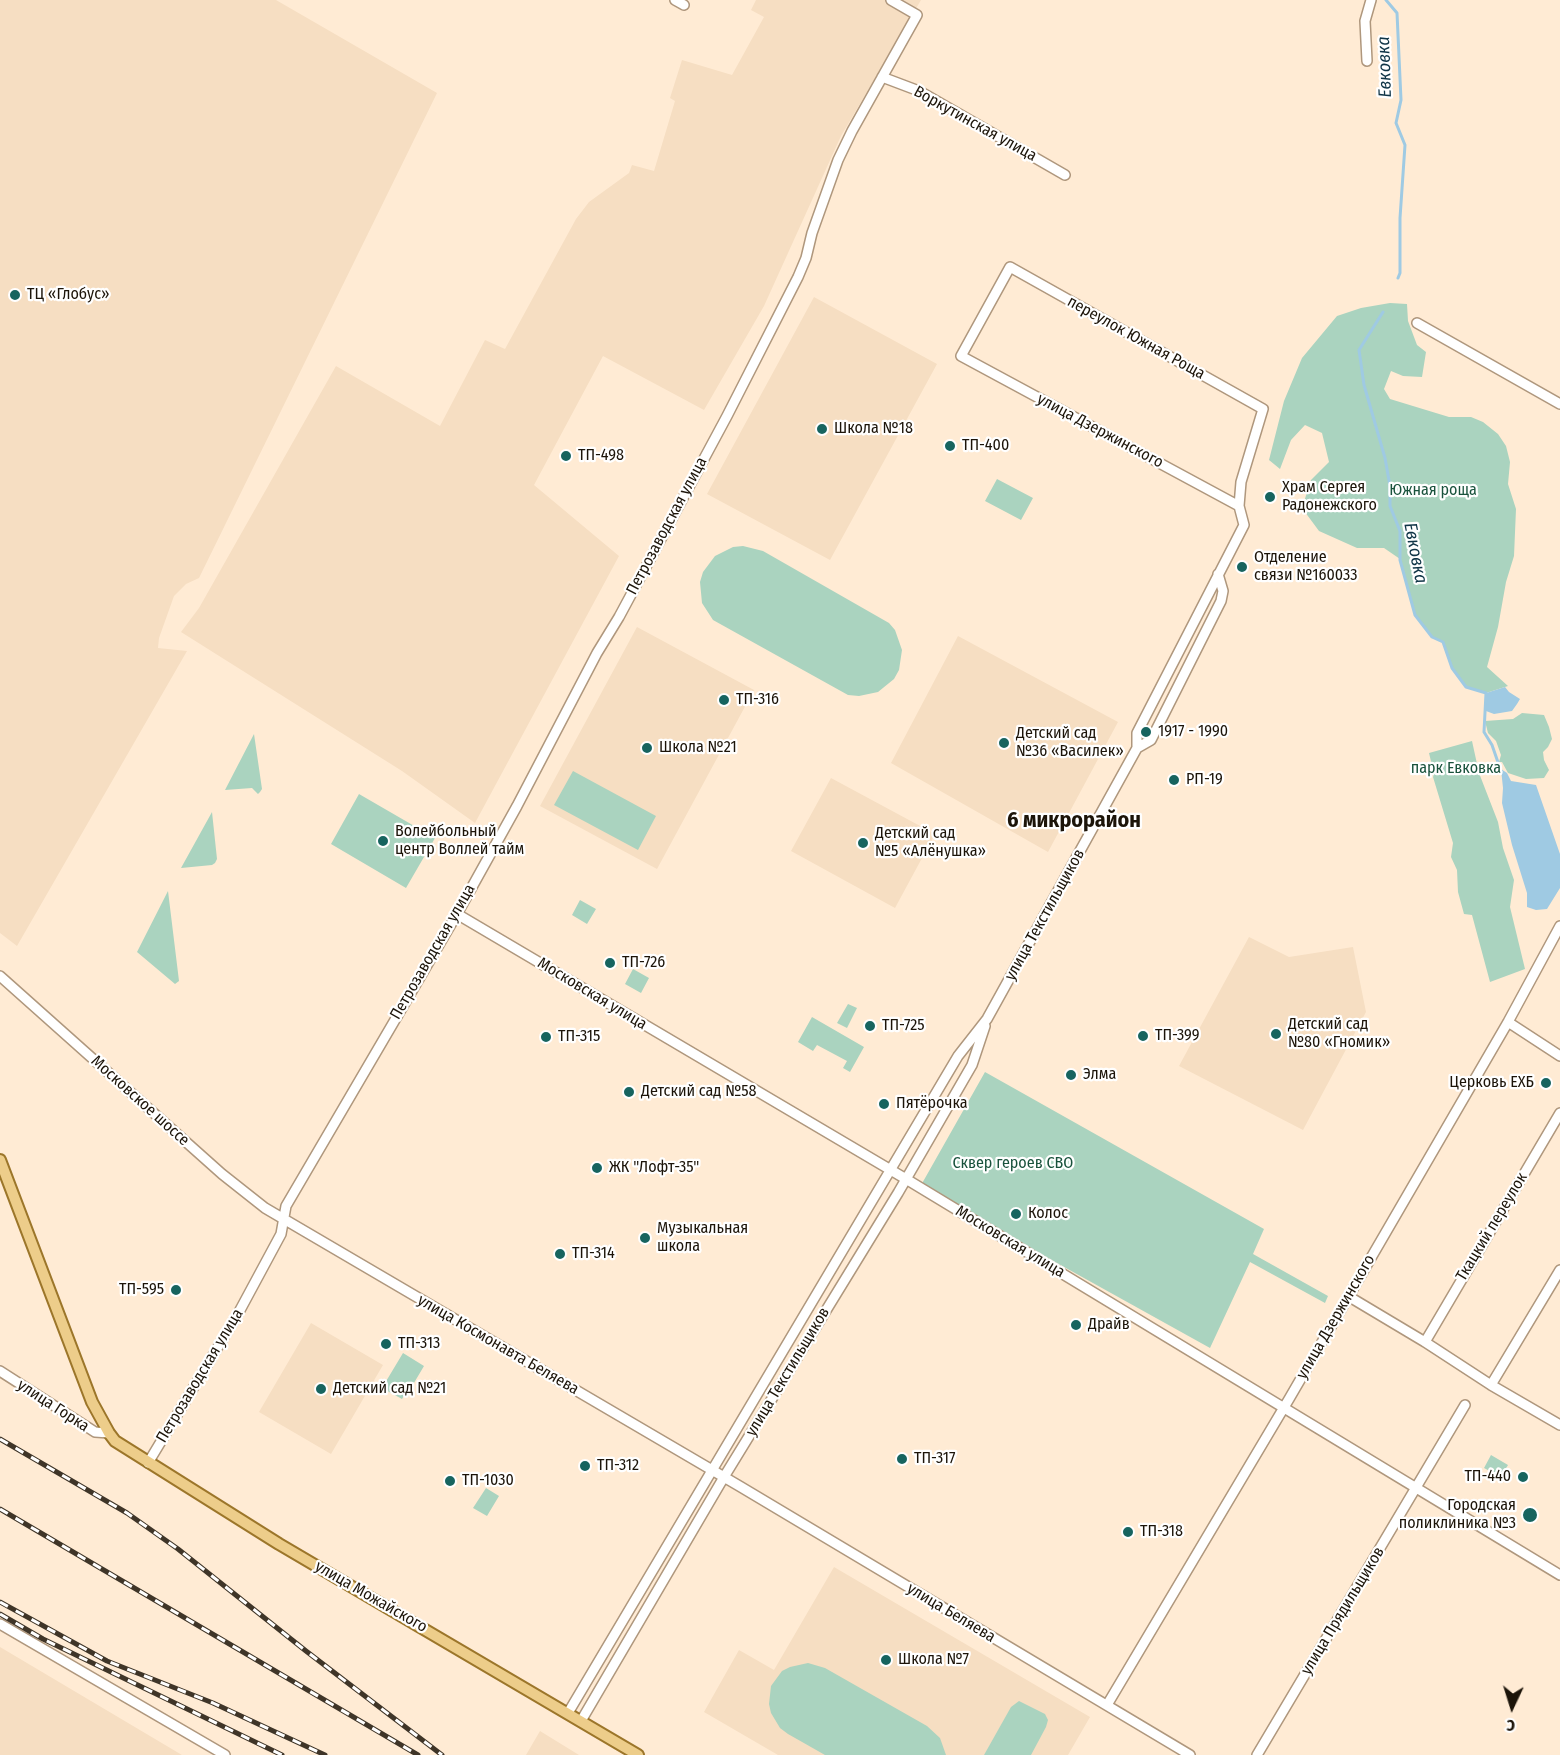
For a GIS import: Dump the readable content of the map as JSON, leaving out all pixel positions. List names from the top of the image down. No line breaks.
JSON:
{"streets":{"main road":["улица Можайского"],"street":["Воркутинская улица","переулок Южная Роща","улица Дзержинского","Петрозаводская улица","улица Текстильщиков","Московская улица","Московское шоссе","Ткацкий переулок","улица Космонавта Беляева","улица Горка","улица Прядильщиков","улица Беляева"]},"crossings":[["Воркутинская улица","Петрозаводская улица"],["переулок Южная Роща","улица Дзержинского"],["переулок Южная Роща","улица Текстильщиков"],["улица Дзержинского","улица Текстильщиков"],["улица Дзержинского","Московская улица"],["улица Дзержинского","улица Беляева"],["Петрозаводская улица","Московская улица"],["Петрозаводская улица","Московское шоссе"],["Петрозаводская улица","улица Космонавта Беляева"],["Петрозаводская улица","улица Можайского"],["улица Текстильщиков","Московская улица"],["улица Текстильщиков","улица Космонавта Беляева"],["улица Текстильщиков","улица Можайского"],["улица Текстильщиков","улица Беляева"],["Московская улица","улица Прядильщиков"],["Московское шоссе","улица Космонавта Беляева"],["улица Космонавта Беляева","улица Беляева"],["улица Горка","улица Можайского"]],"districts":["6 микрорайон"],"water":["Евковка"],"parks":["Южная роща","парк Евковка","Сквер героев СВО"],"places":["ТЦ «Глобус»","Школа №18","ТП-400","ТП-498","Храм Сергея Радонежского","Отделение связи №160033","ТП-316","1917 - 1990","Детский сад №36 «Василек»","Школа №21","РП-19","Волейбольный центр Воллей тайм","Детский сад №5 «Алёнушка»","ТП-726","ТП-725","Детский сад №80 «Гномик»","ТП-399","ТП-315","Элма","Церковь ЕХБ","Детский сад №58","Пятёрочка","ЖК \"Лофт-35\"","Колос","Музыкальная школа","ТП-314","ТП-595","Драйв","ТП-313","Детский сад №21","ТП-317","ТП-312","ТП-440","ТП-1030","Городская поликлиника №3","ТП-318","Школа №7"],"north":"bottom"}
